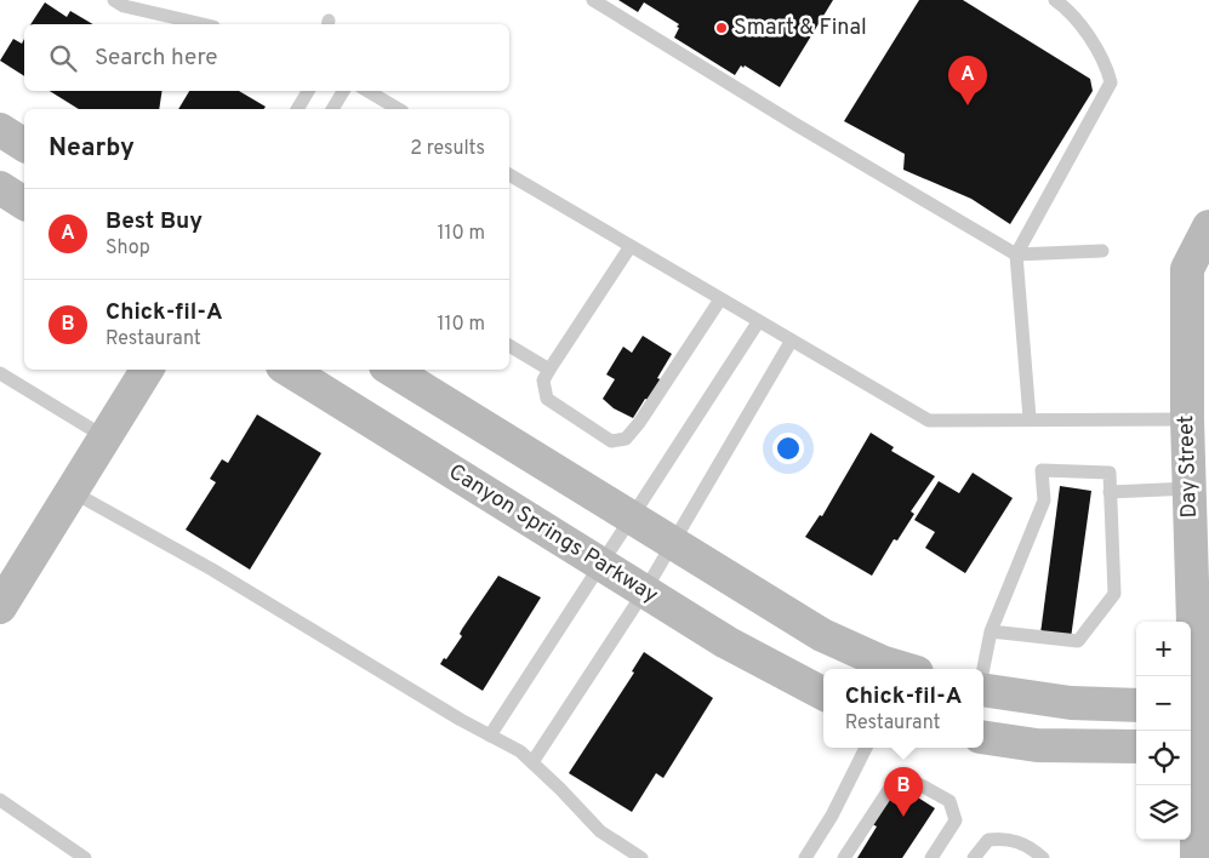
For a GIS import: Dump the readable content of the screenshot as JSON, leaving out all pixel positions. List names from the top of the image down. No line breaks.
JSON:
{"streets":{"street":["Day Street","Canyon Springs Parkway"]},"places":["Smart & Final"],"page":{"search":"Search here","pins":["A","B"],"heading":["Nearby","2 results"],"list":[{"mark":"A","name":"Best Buy","note":"Shop","value":"110 m"},{"mark":"B","name":"Chick-fil-A","note":"Restaurant","value":"110 m"}],"map_buttons":["+","−"],"popup":["Chick-fil-A","Restaurant"]}}
